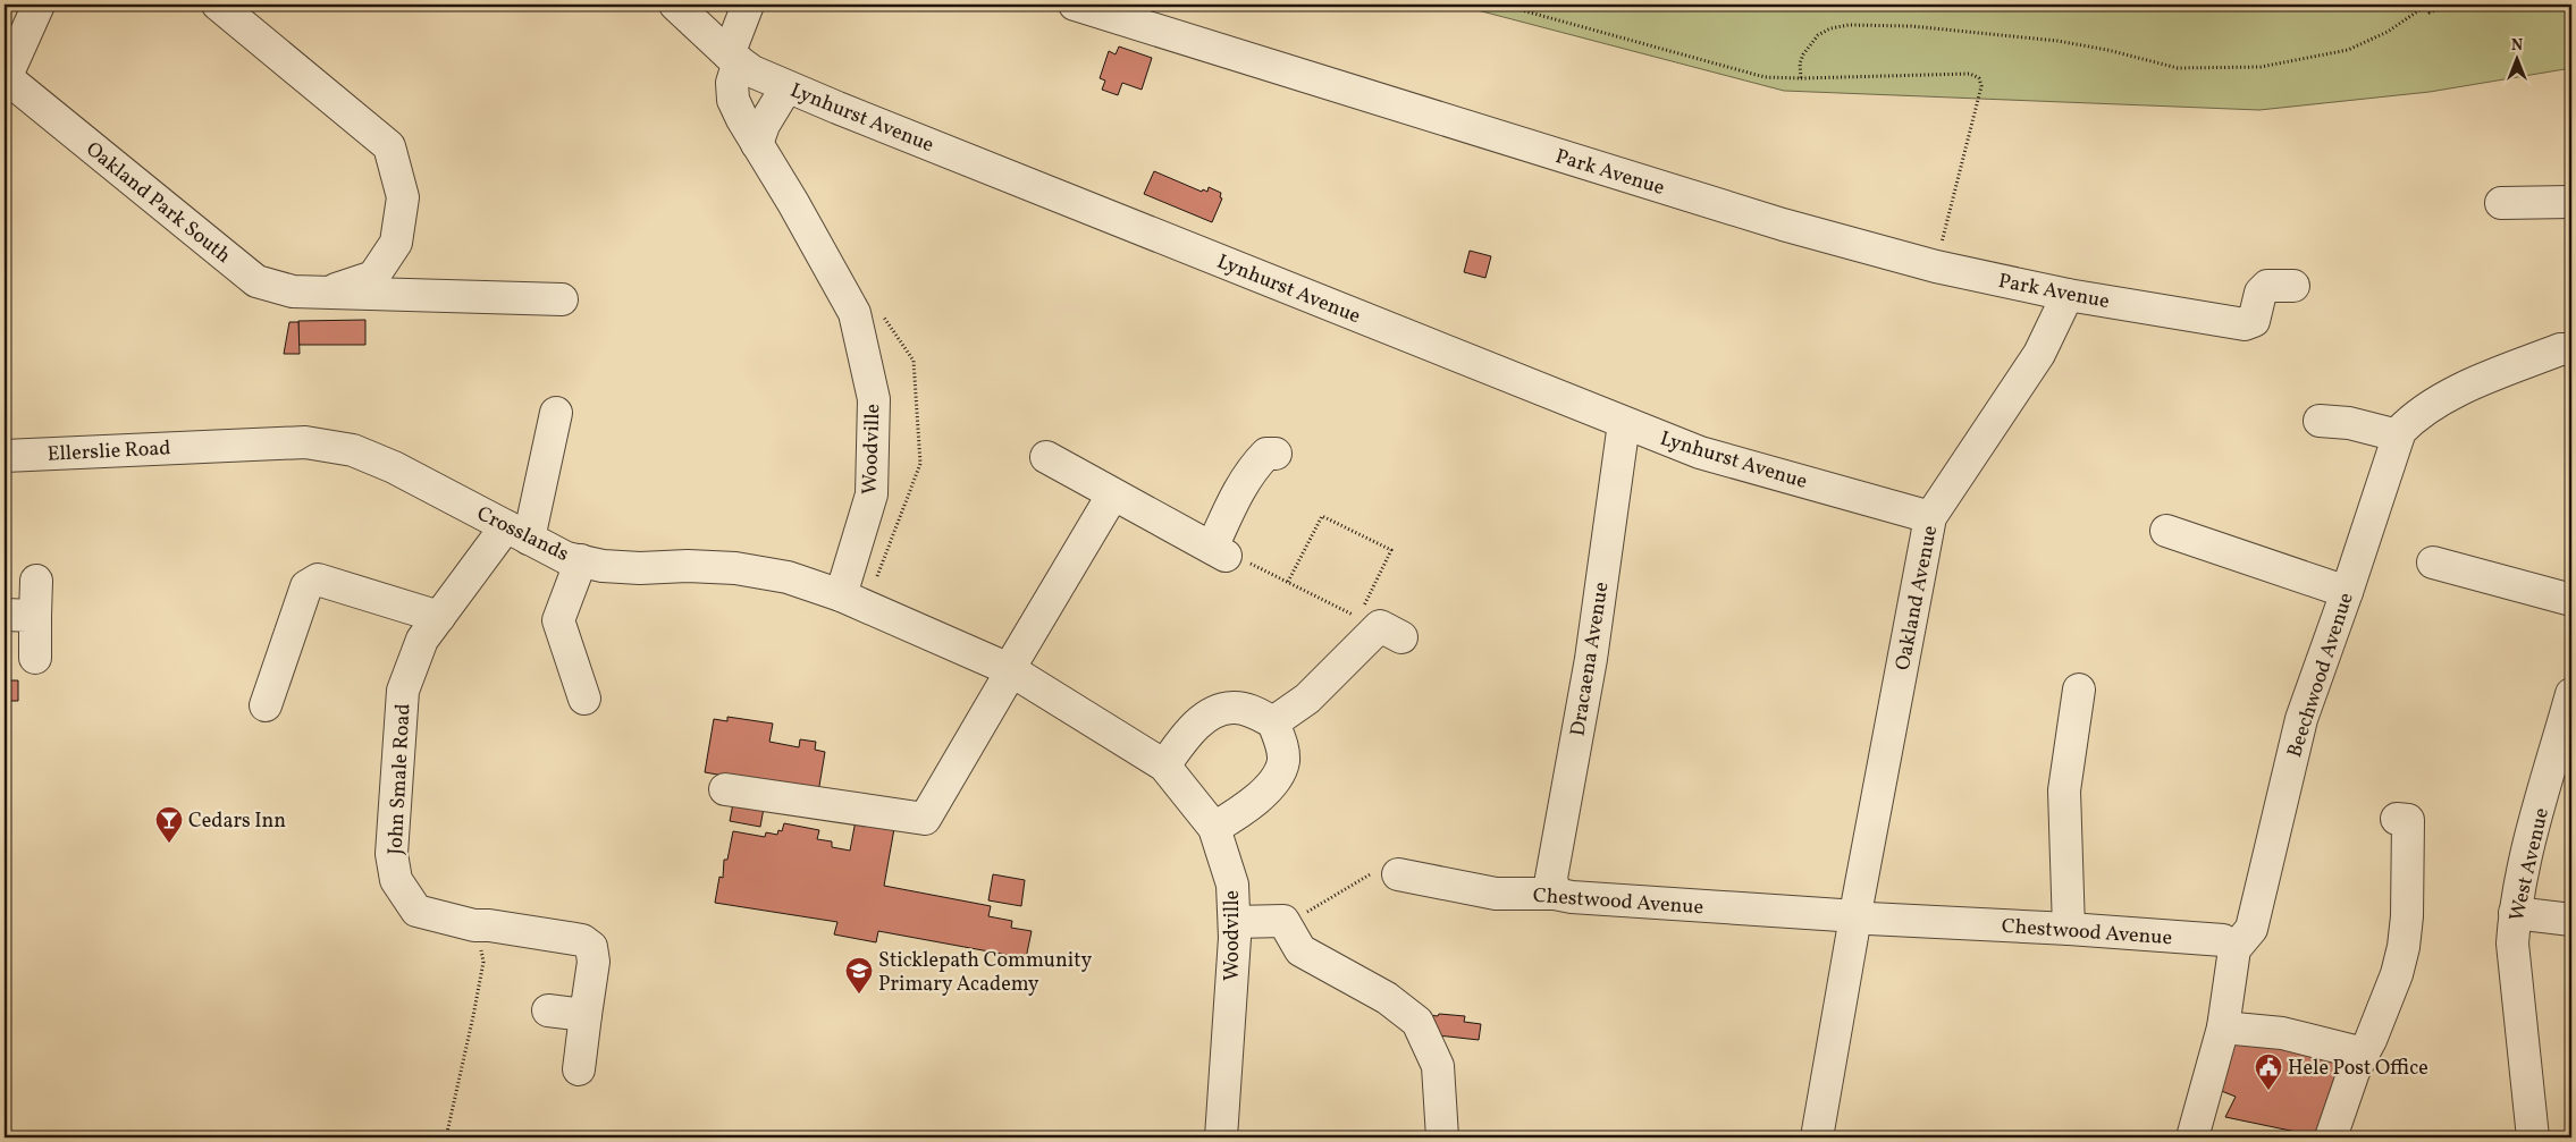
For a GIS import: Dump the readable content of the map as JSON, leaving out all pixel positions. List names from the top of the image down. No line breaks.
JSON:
{"streets":{"street":["Lynhurst Avenue","Park Avenue","Oakland Park South","Woodville","Ellerslie Road","Crosslands","Oakland Avenue","Dracaena Avenue","Beechwood Avenue","John Smale Road","West Avenue","Chestwood Avenue"]},"crossings":[["Lynhurst Avenue","Woodville"],["Lynhurst Avenue","Oakland Avenue"],["Lynhurst Avenue","Dracaena Avenue"],["Park Avenue","Oakland Avenue"],["Woodville","Crosslands"],["Ellerslie Road","Crosslands"],["Crosslands","John Smale Road"],["Oakland Avenue","Chestwood Avenue"],["Dracaena Avenue","Chestwood Avenue"],["Beechwood Avenue","Chestwood Avenue"]],"places":{"bar":["Cedars Inn"],"school or university":["Sticklepath Community Primary Academy"],"public building":["Hele Post Office"]},"north":"top"}
